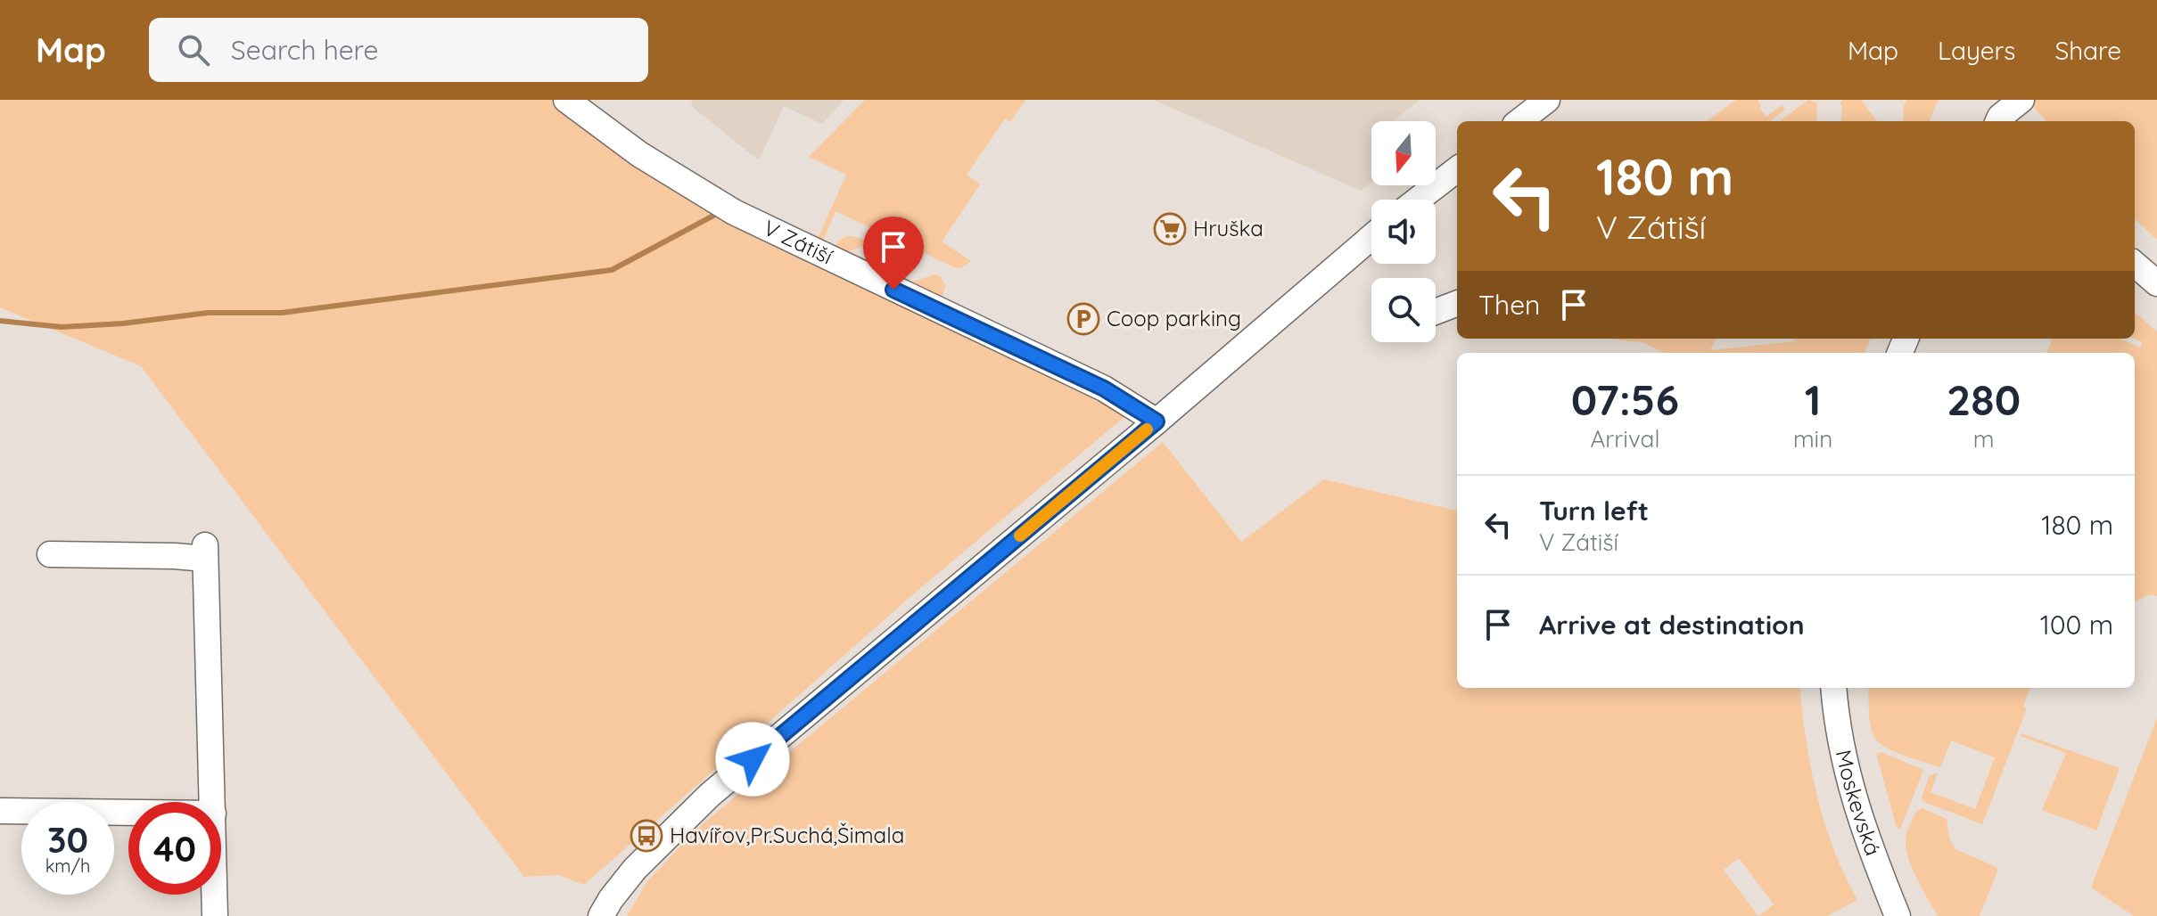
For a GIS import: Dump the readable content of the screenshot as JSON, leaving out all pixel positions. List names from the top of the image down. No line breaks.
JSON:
{"streets":{"street":["V Zátiší","Moskevská"]},"places":{"supermarket":["Hruška"],"parking":["Coop parking"],"bus stop":["Havířov,Pr.Suchá,Šimala"]},"north":"bottom","page":{"header":"Map","search":"Search here","nav":["Map","Layers","Share"],"turn":["180 m","V Zátiší"],"then":"Then","eta":["07:56","Arrival","1","min","280","m"],"list":[{"name":"Turn left","note":"V Zátiší","value":"180 m"},{"name":"Arrive at destination","value":"100 m"}],"speed":"30 km/h","limit":"40"}}
